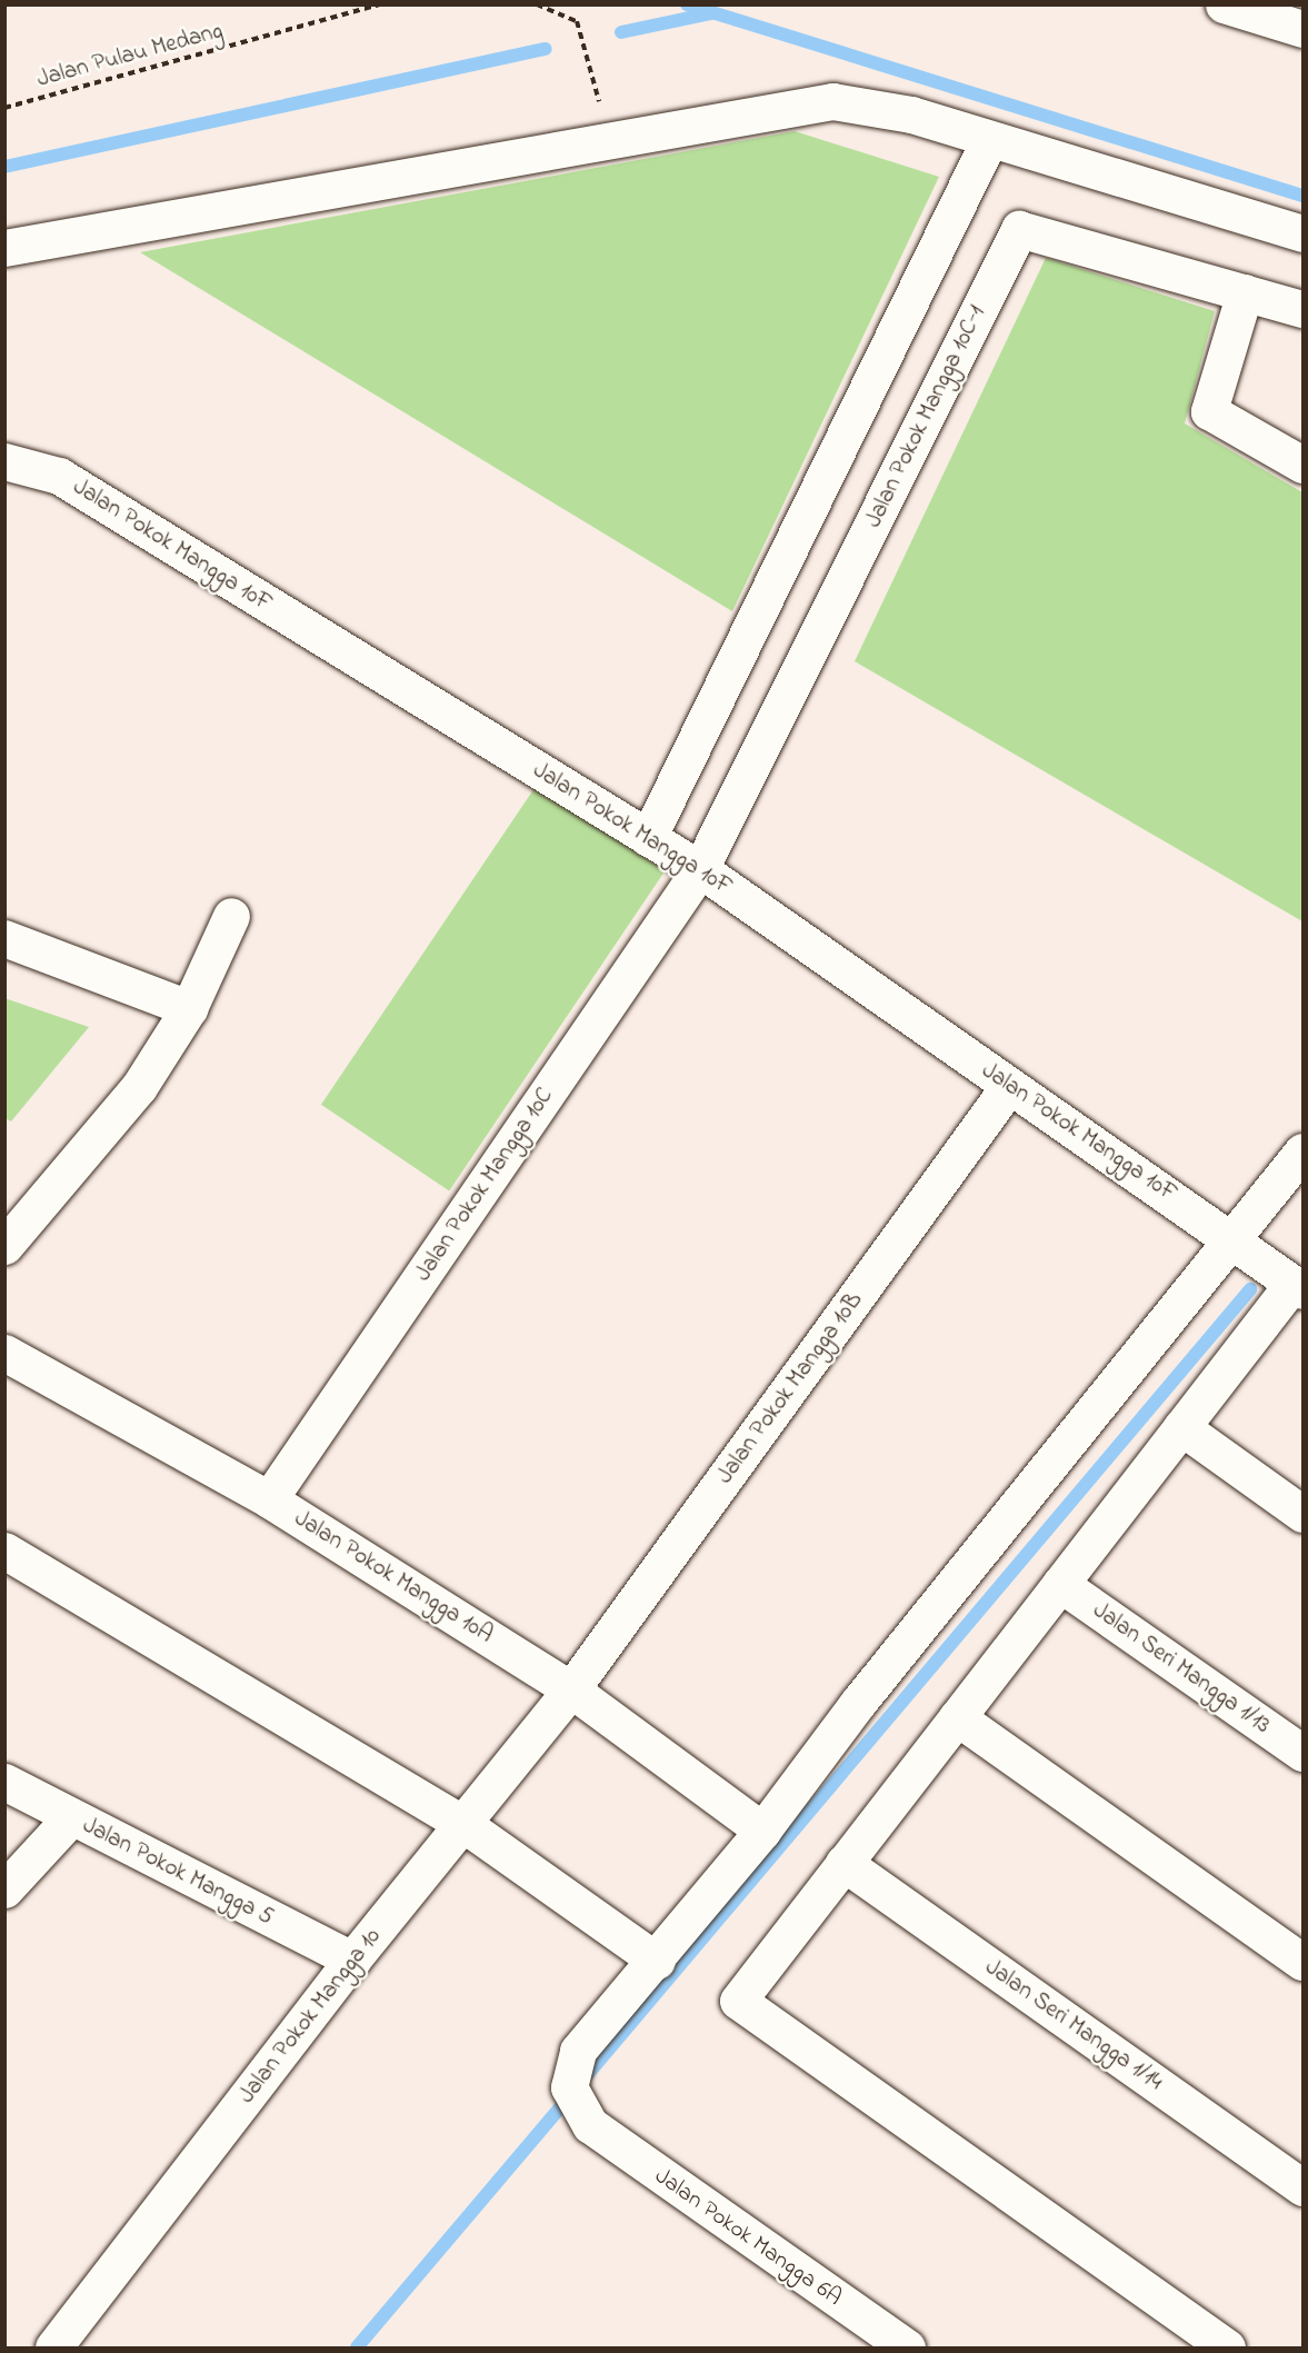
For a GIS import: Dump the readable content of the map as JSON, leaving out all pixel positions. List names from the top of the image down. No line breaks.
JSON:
{"streets":{"street":["Jalan Pokok Mangga 10C-1","Jalan Pokok Mangga 10F","Jalan Pokok Mangga 10C","Jalan Pokok Mangga 10B","Jalan Pokok Mangga 10A","Jalan Seri Mangga 1/13","Jalan Pokok Mangga 5","Jalan Pokok Mangga 10","Jalan Seri Mangga 1/14","Jalan Pokok Mangga 6A"],"path":["Jalan Pulau Medang"]},"crossings":[["Jalan Pokok Mangga 10C-1","Jalan Pokok Mangga 10F"],["Jalan Pokok Mangga 10C-1","Jalan Pokok Mangga 10C"],["Jalan Pokok Mangga 10F","Jalan Pokok Mangga 10C"],["Jalan Pokok Mangga 10F","Jalan Pokok Mangga 10B"],["Jalan Pokok Mangga 10C","Jalan Pokok Mangga 10A"],["Jalan Pokok Mangga 10B","Jalan Pokok Mangga 10A"],["Jalan Pokok Mangga 10B","Jalan Pokok Mangga 10"],["Jalan Pokok Mangga 10A","Jalan Pokok Mangga 10"],["Jalan Pokok Mangga 5","Jalan Pokok Mangga 10"]]}
